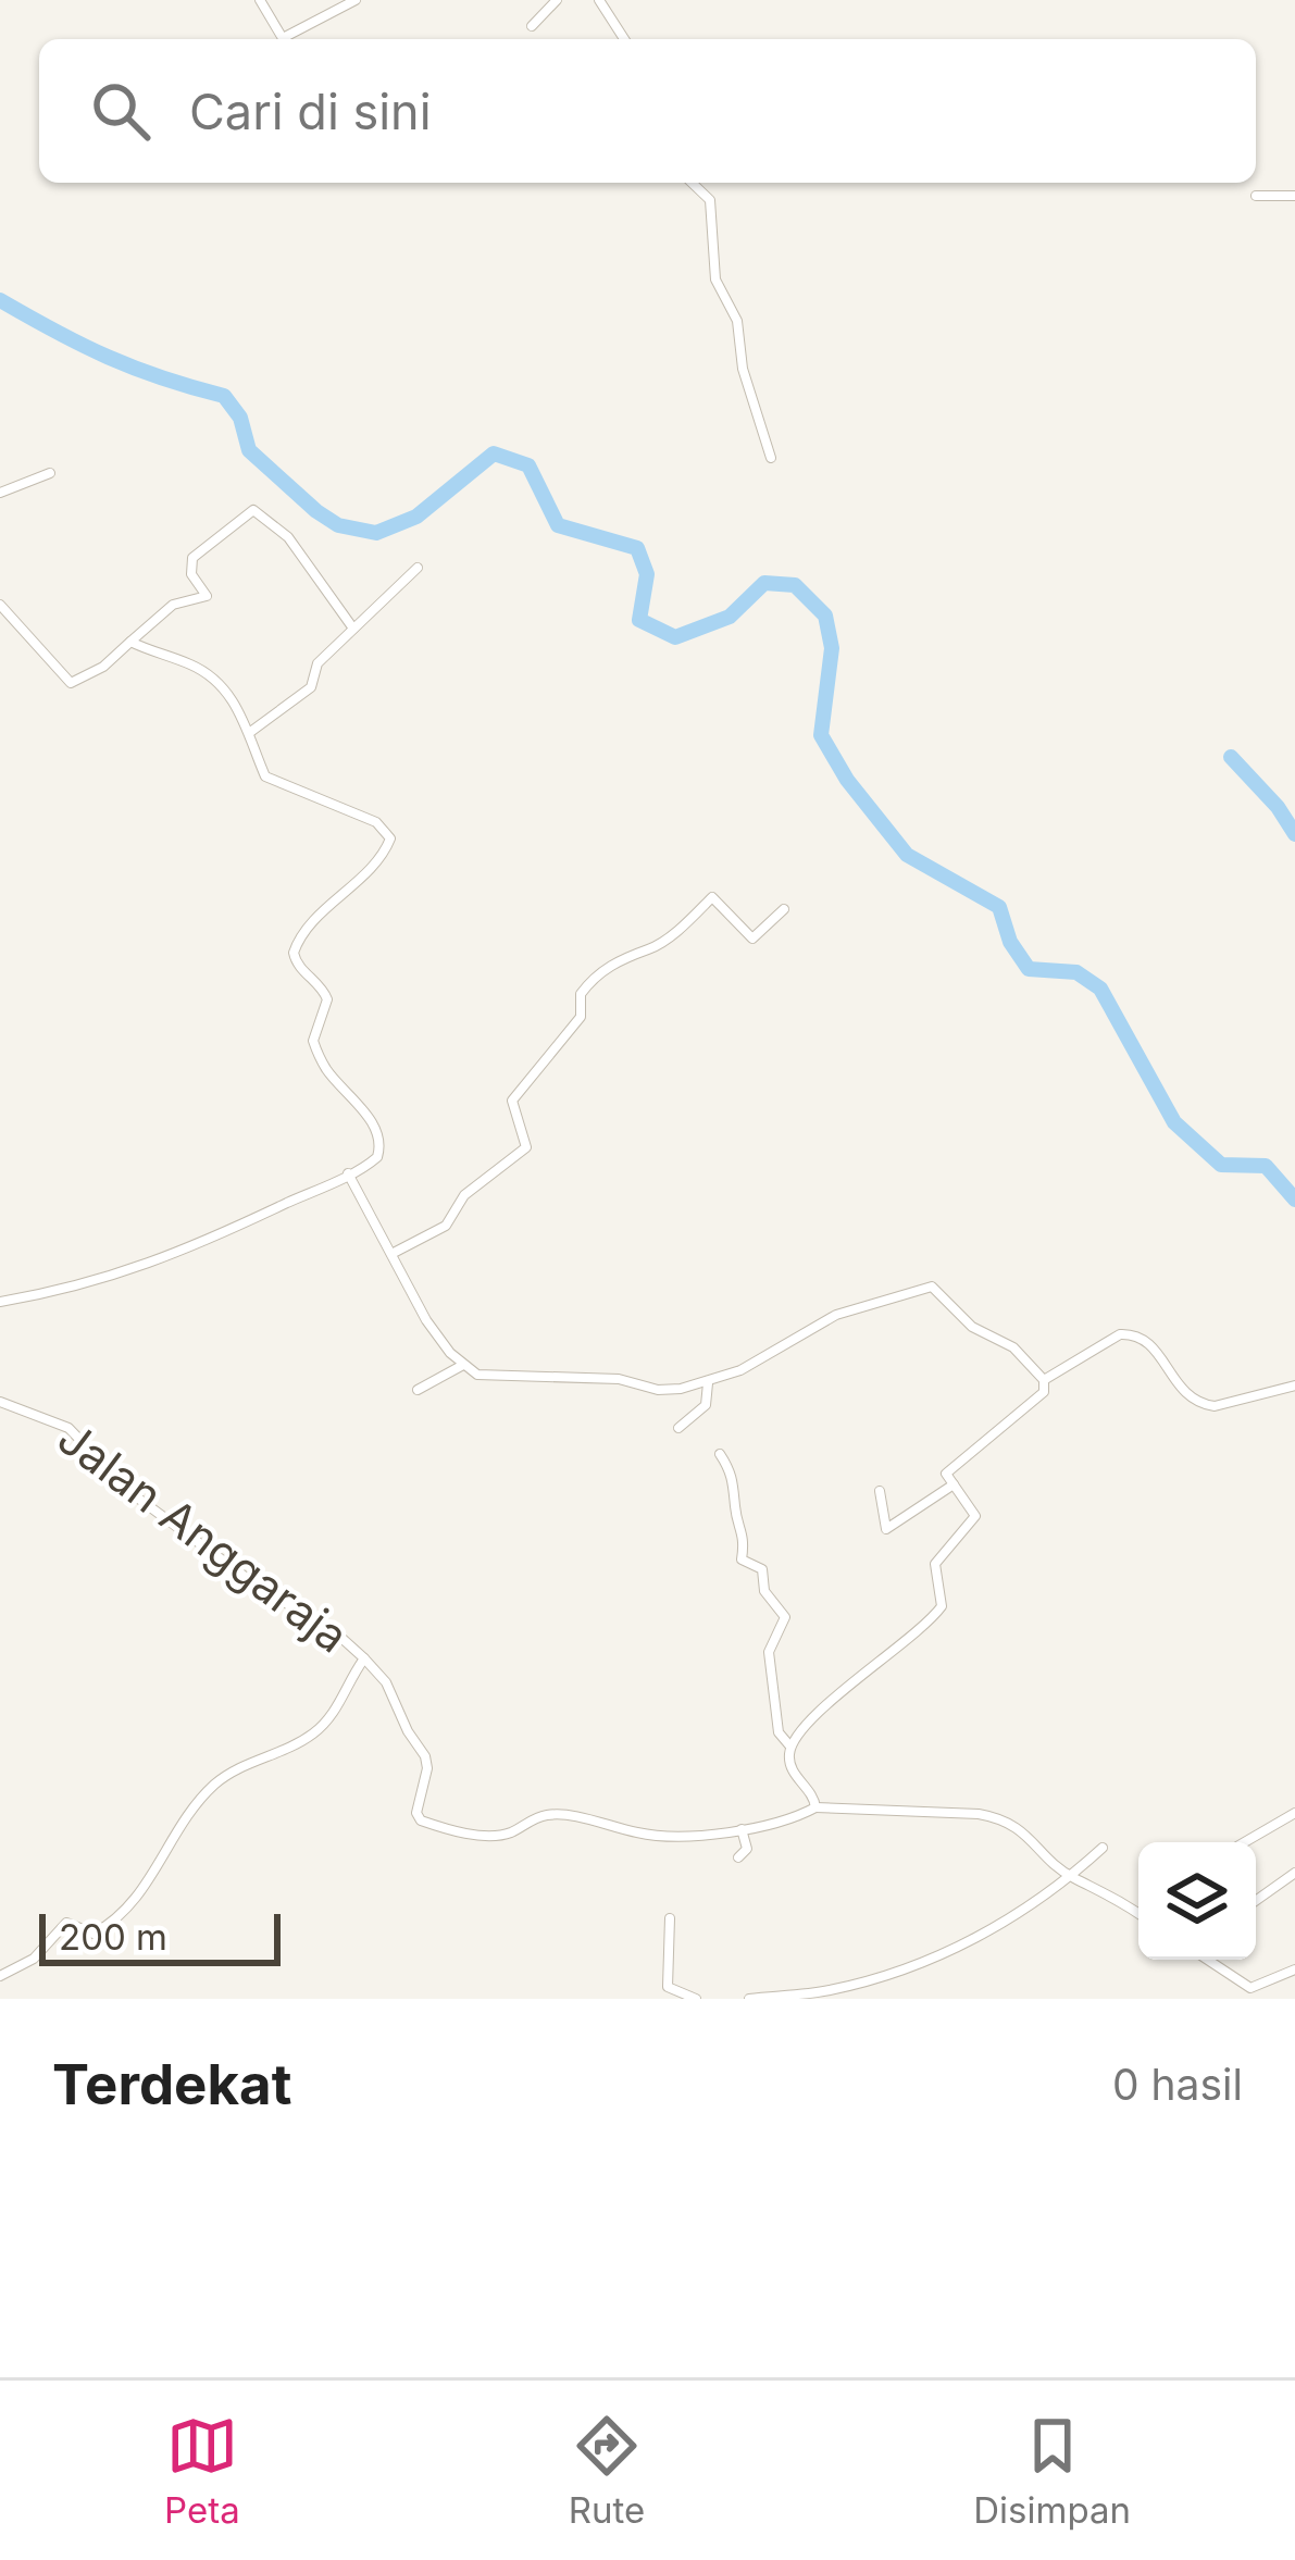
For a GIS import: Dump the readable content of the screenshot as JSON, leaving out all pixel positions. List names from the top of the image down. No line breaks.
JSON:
{"streets":{"street":["Jalan Anggaraja"]},"scale_bar":"200 m","page":{"search":"Cari di sini","scale":"200 m","heading":["Terdekat","0 hasil"],"nav":["Peta","Rute","Disimpan"]}}
